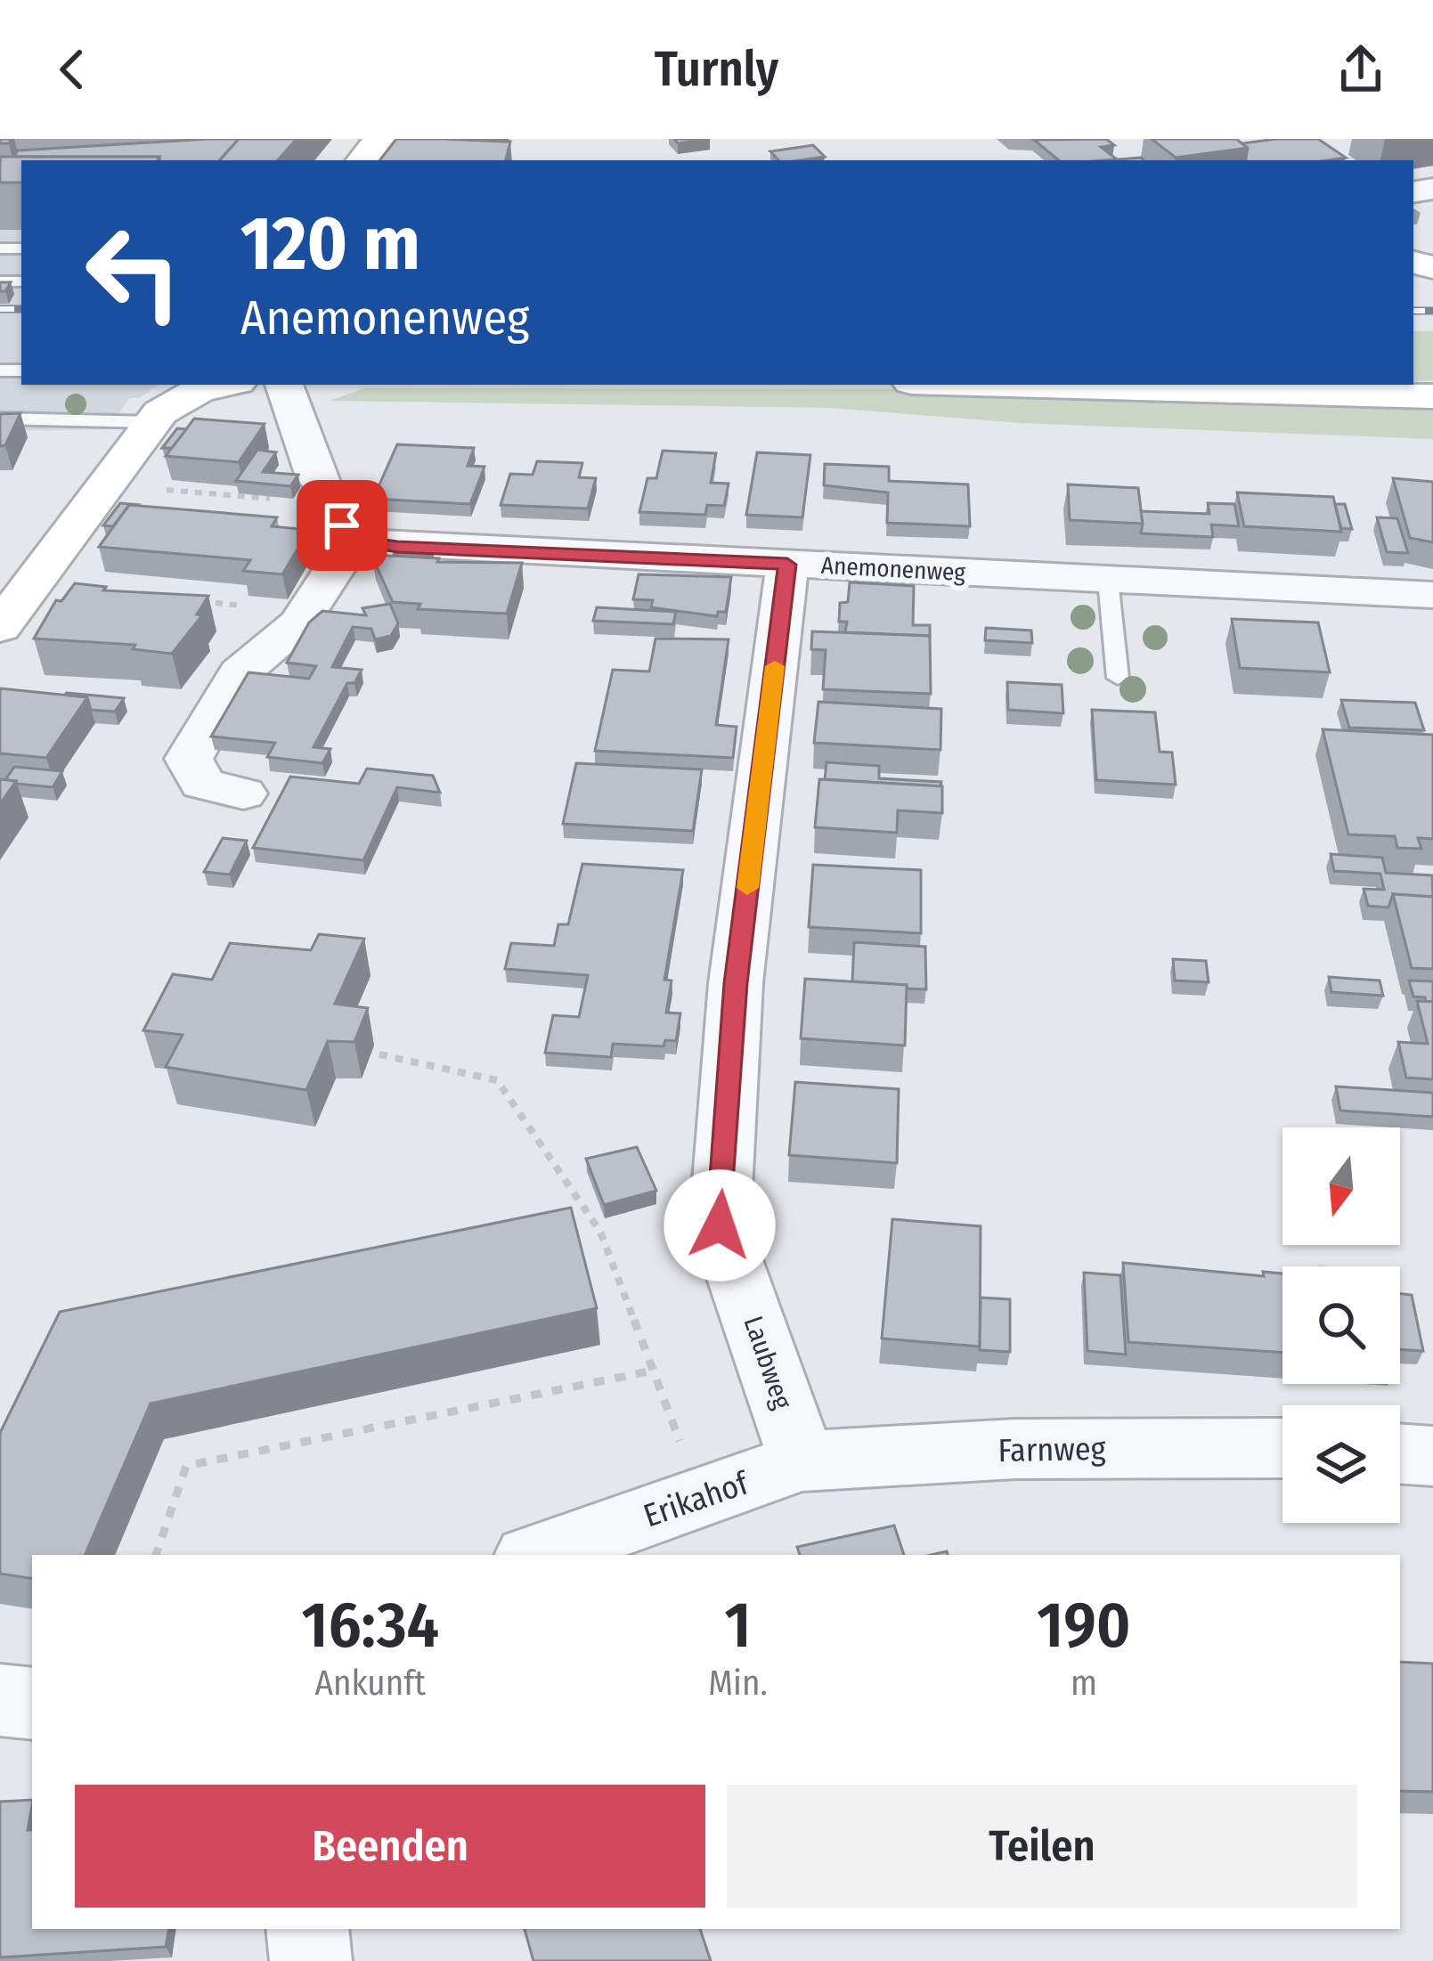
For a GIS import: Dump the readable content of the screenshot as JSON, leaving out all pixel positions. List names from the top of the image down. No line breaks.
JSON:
{"streets":{"street":["Anemonenweg","Laubweg","Farnweg","Erikahof"]},"crossings":[["Anemonenweg","Laubweg"],["Laubweg","Farnweg"],["Laubweg","Erikahof"],["Farnweg","Erikahof"]],"north":"bottom","page":{"header":"Turnly","turn":["120 m","Anemonenweg"],"eta":["16:34","Ankunft","1","Min.","190","m"],"buttons":["Beenden","Teilen"]}}
